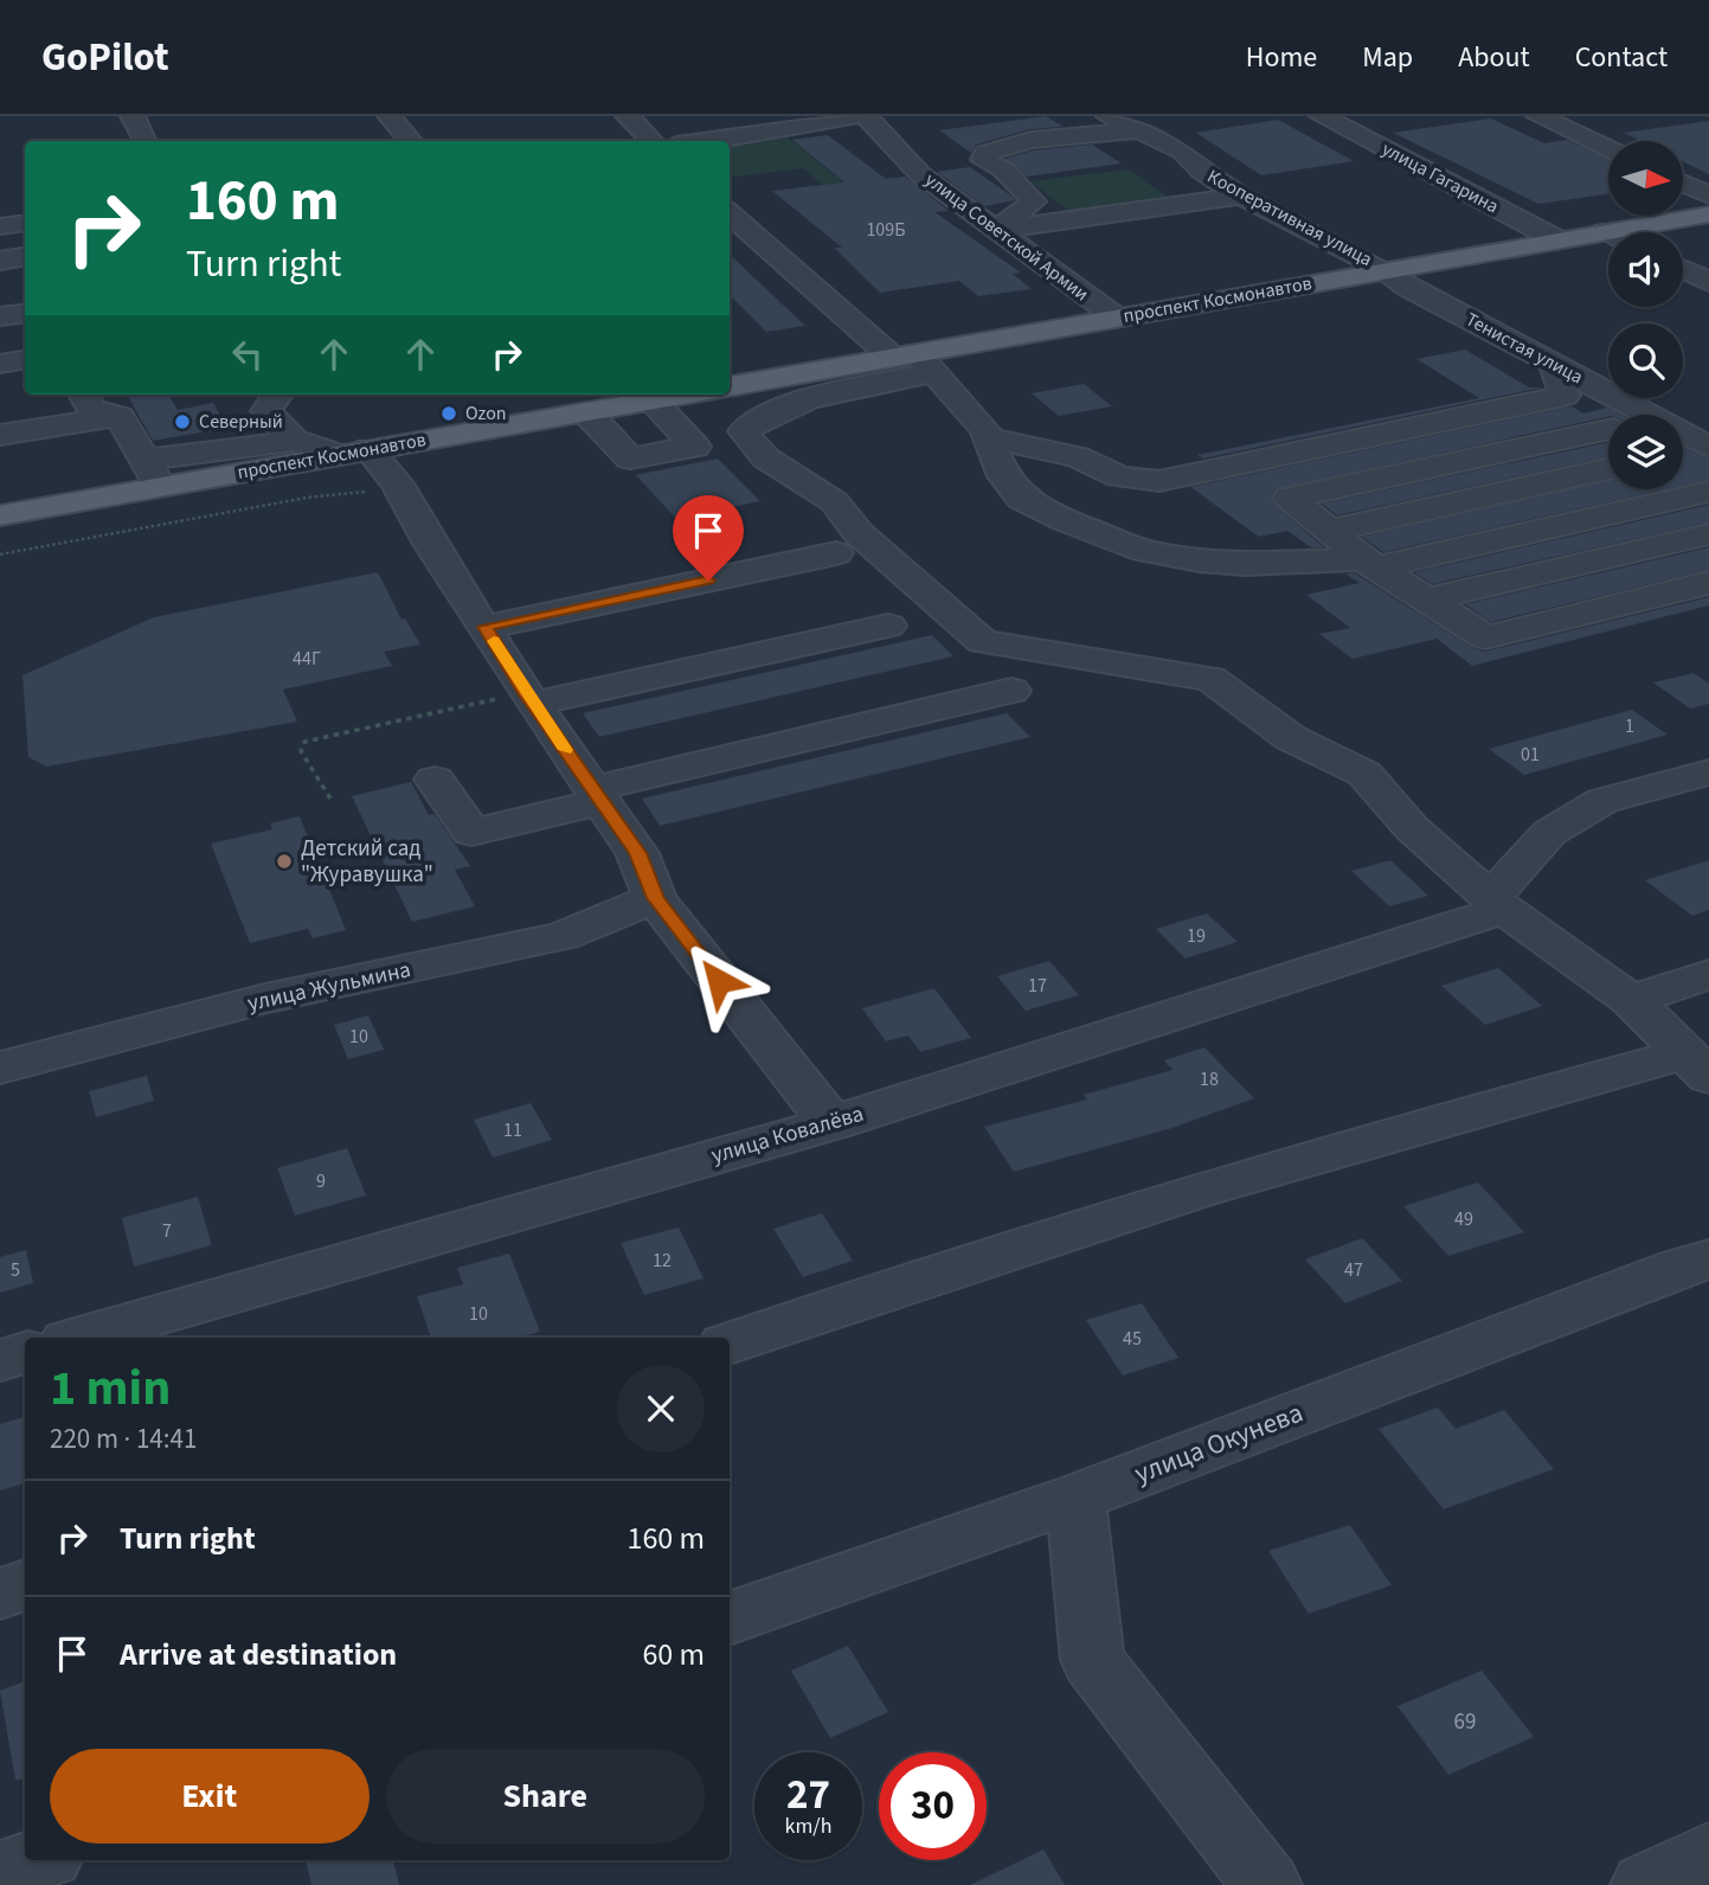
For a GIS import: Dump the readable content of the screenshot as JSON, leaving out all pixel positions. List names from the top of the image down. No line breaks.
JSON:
{"streets":{"main road":["проспект Космонавтов"],"street":["улица Гагарина","Кооперативная улица","улица Советской Армии","Тенистая улица","улица Жульмина","улица Ковалёва","улица Окунева"]},"crossings":[["улица Гагарина","проспект Космонавтов"],["Кооперативная улица","проспект Космонавтов"],["Кооперативная улица","Тенистая улица"],["улица Советской Армии","проспект Космонавтов"],["проспект Космонавтов","Тенистая улица"]],"places":["Ozon","Северный","Детский сад \"Журавушка\""],"house_numbers":["109Б","44Г","1","01","19","17","10","18","11","9","49","7","12","5","47","10","45","69"],"north":"right","page":{"header":"GoPilot","nav":["Home","Map","About","Contact"],"turn":["160 m","Turn right"],"heading":["1 min","220 m · 14:41"],"list":[{"name":"Turn right","value":"160 m"},{"name":"Arrive at destination","value":"60 m"}],"buttons":["Exit","Share"],"speed":"27 km/h","limit":"30"}}
